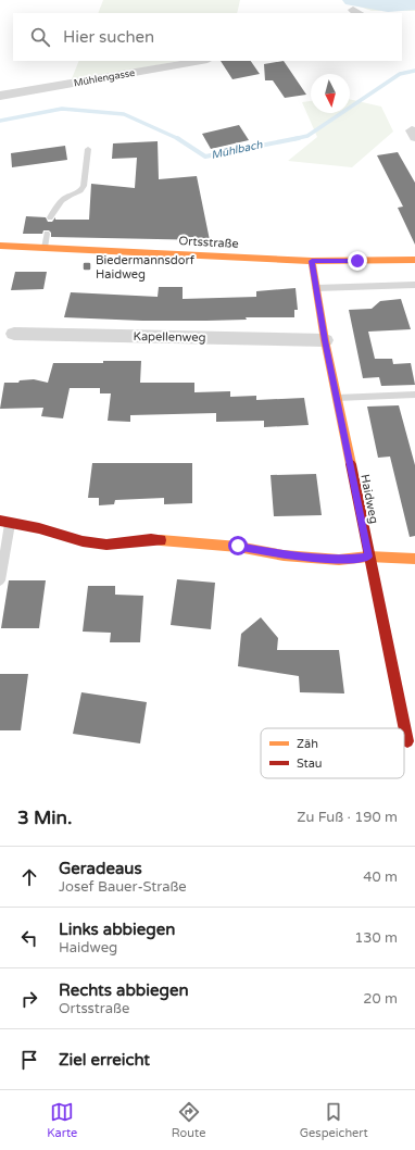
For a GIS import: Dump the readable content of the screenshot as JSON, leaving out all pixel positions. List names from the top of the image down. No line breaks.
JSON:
{"streets":{"street":["Mühlengasse","Ortsstraße","Kapellenweg","Haidweg"]},"crossings":[["Ortsstraße","Haidweg"],["Kapellenweg","Haidweg"]],"water":["Mühlbach"],"places":{"transit":["Biedermannsdorf Haidweg"]},"legend":["Zäh","Stau"],"north":"bottom","page":{"search":"Hier suchen","heading":["3 Min.","Zu Fuß · 190 m"],"list":[["Geradeaus","Josef Bauer-Straße","40 m"],["Links abbiegen","Haidweg","130 m"],["Rechts abbiegen","Ortsstraße","20 m"],"Ziel erreicht"],"nav":["Karte","Route","Gespeichert"]}}
